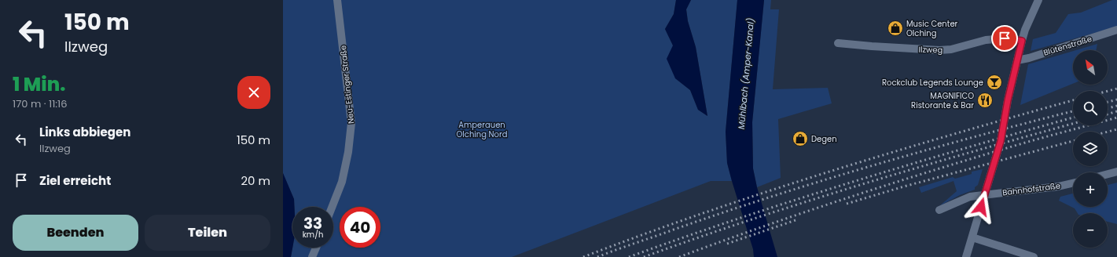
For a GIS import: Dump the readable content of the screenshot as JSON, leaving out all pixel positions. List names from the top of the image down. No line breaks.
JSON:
{"streets":{"street":["Blütenstraße","Ilzweg","Neu-Estinger Straße","Bahnhofstraße"]},"water":["Mühlbach (Amper-Kanal)"],"parks":["Amperauen Olching Nord"],"places":{"shop":["Music Center Olching","Degen"],"bar":["Rockclub Legends Lounge"],"restaurant":["MAGNIFICO Ristorante & Bar"]},"north":"top left","page":{"turn":["150 m","Ilzweg"],"map_buttons":["+","−"],"heading":["1 Min.","170 m · 11:16"],"list":[{"name":"Links abbiegen","note":"Ilzweg","value":"150 m"},{"name":"Ziel erreicht","value":"20 m"}],"speed":"33 km/h","limit":"40","buttons":["Beenden","Teilen"]}}
